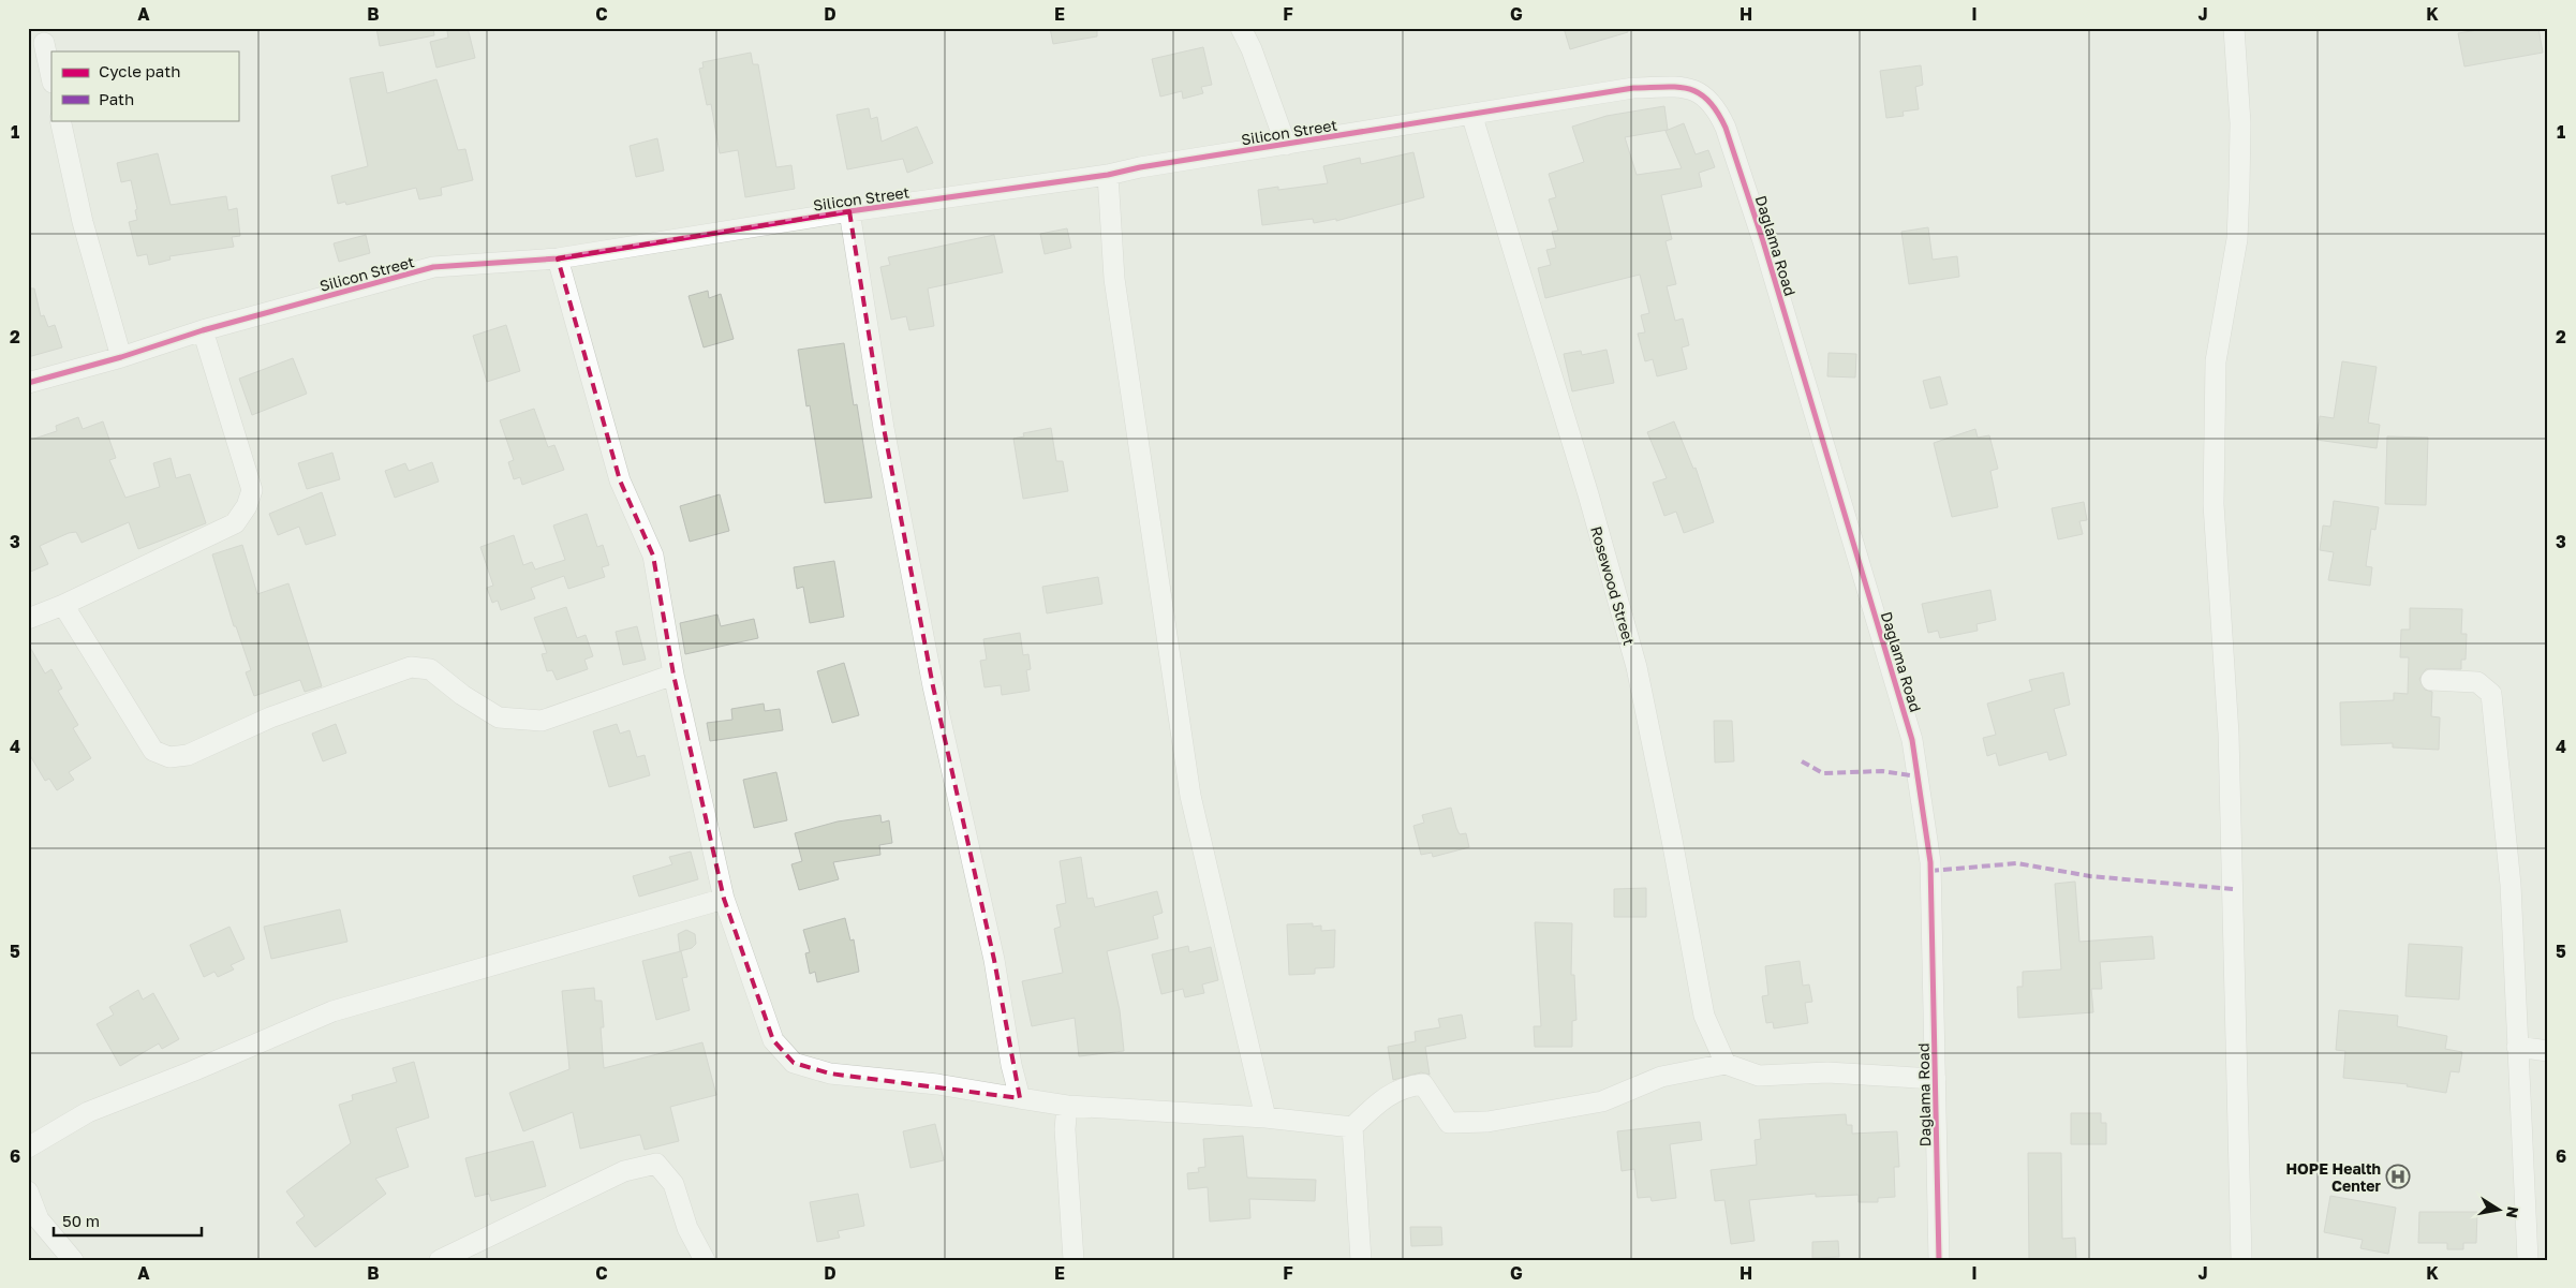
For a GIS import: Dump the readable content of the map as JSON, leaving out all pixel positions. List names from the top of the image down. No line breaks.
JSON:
{"streets":{"street":["Silicon Street","Daglama Road","Rosewood Street"]},"crossings":[["Silicon Street","Daglama Road"],["Silicon Street","Rosewood Street"]],"places":{"hospital":["HOPE Health Center"]},"legend":["Cycle path","Path"],"scale_bar":"50 m","north":"right","grid":{"columns":["A","B","C","D","E","F","G","H","I","J","K"],"rows":["1","2","3","4","5","6"]}}
